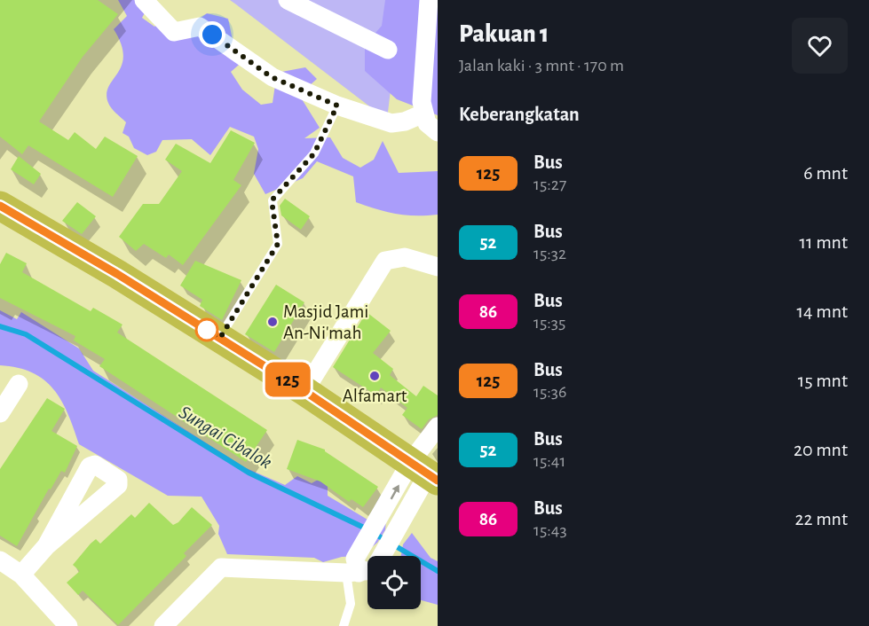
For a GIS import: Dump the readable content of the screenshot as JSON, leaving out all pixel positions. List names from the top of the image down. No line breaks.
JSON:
{"water":["Sungai Cibalok"],"places":["Masjid Jami An-Ni'mah","Alfamart"],"lines":["bus line 125"],"page":{"on_map":"125","heading":[["Pakuan 1","Jalan kaki · 3 mnt · 170 m"],"Keberangkatan"],"list":[{"mark":"125","name":"Bus","note":"15:27","value":"6 mnt"},{"mark":"52","name":"Bus","note":"15:32","value":"11 mnt"},{"mark":"86","name":"Bus","note":"15:35","value":"14 mnt"},{"mark":"125","name":"Bus","note":"15:36","value":"15 mnt"},{"mark":"52","name":"Bus","note":"15:41","value":"20 mnt"},{"mark":"86","name":"Bus","note":"15:43","value":"22 mnt"}]}}
